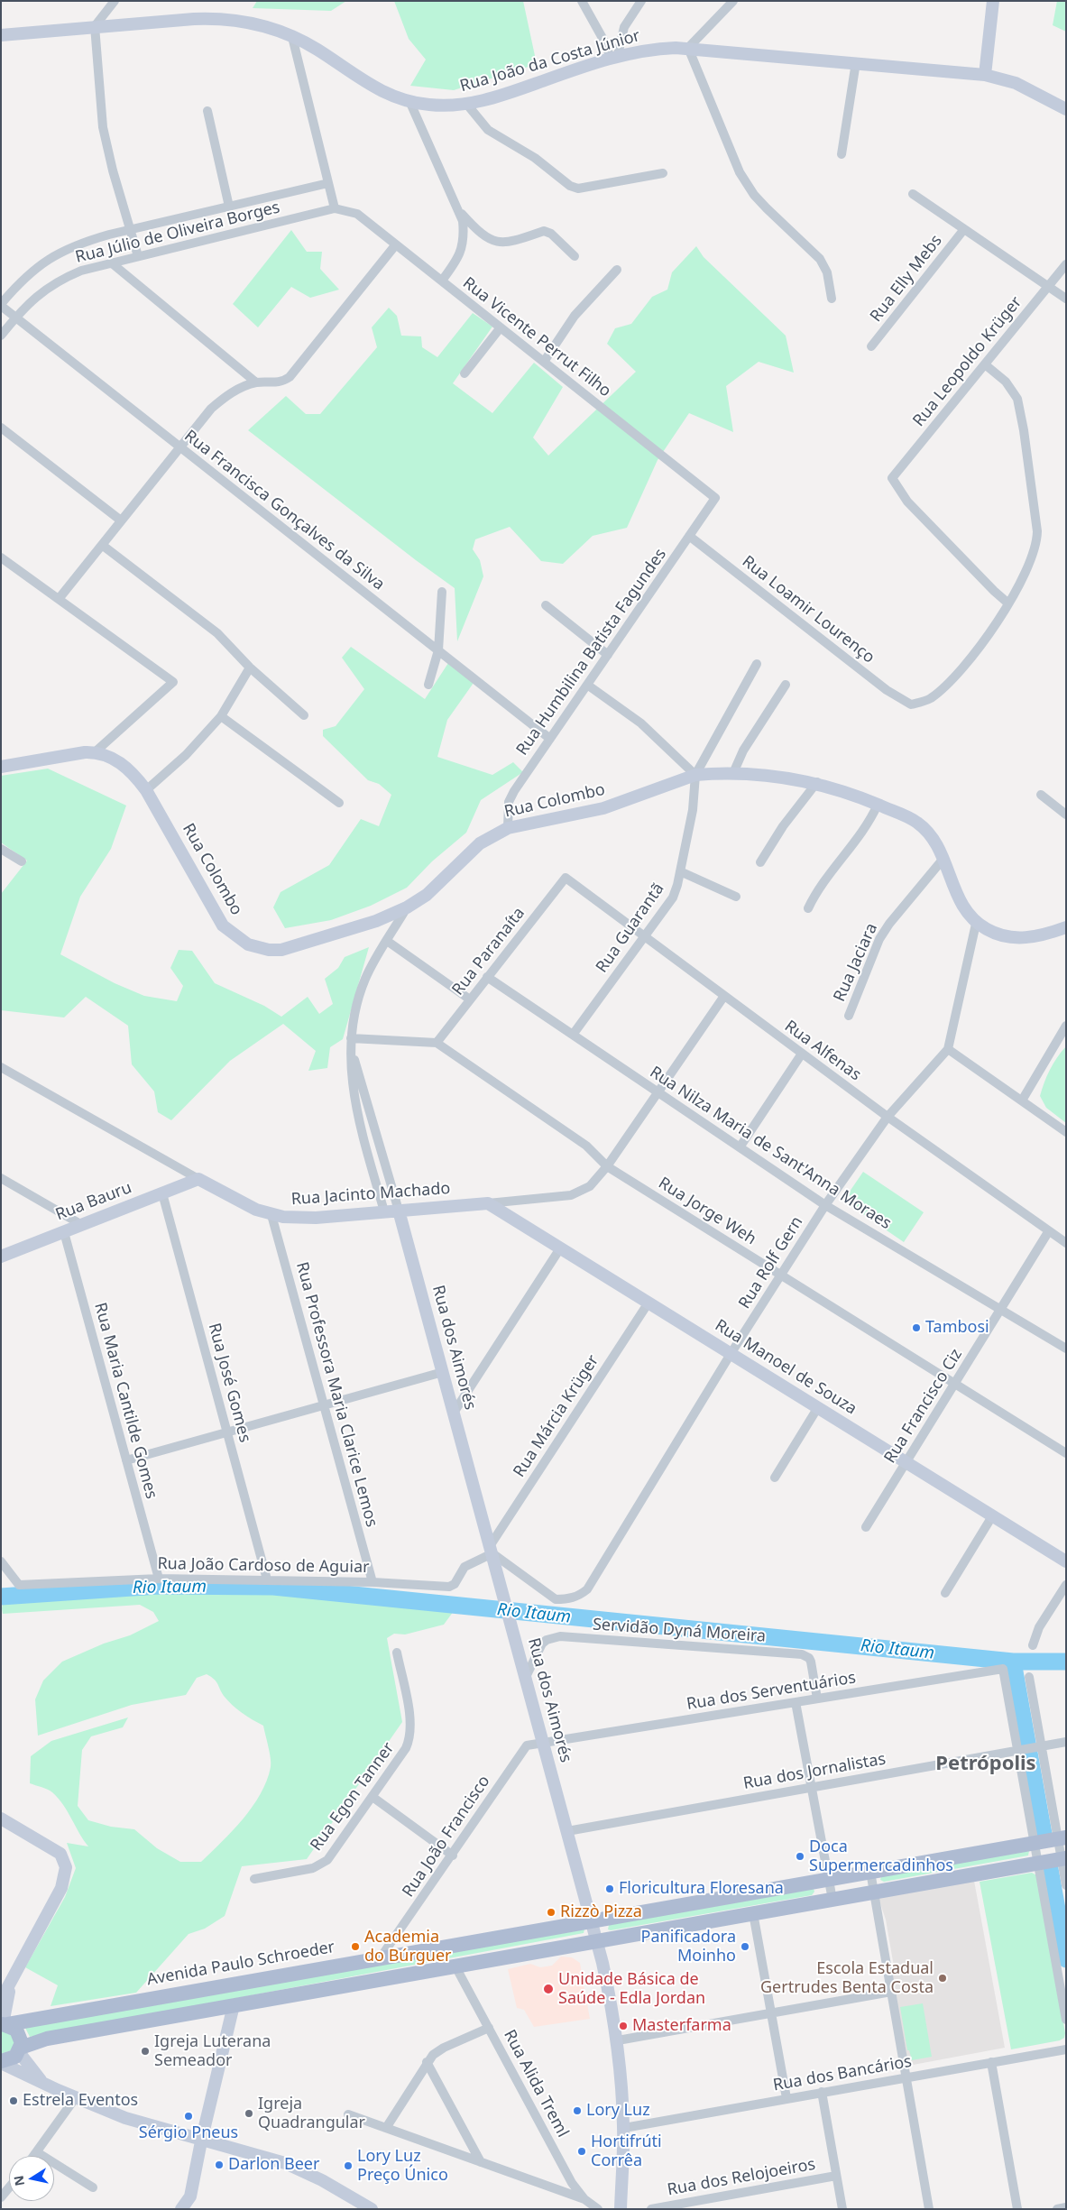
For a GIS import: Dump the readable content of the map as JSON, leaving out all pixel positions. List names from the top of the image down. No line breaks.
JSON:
{"streets":{"main road":["Avenida Paulo Schroeder"],"street":["Rua João da Costa Júnior","Rua Júlio de Oliveira Borges","Rua Elly Mebs","Rua Vicente Perrut Filho","Rua Leopoldo Krüger","Rua Francisca Gonçalves da Silva","Rua Loamir Lourenço","Rua Humbilina Batista Fagundes","Rua Colombo","Rua Guarantã","Rua Paranaíta","Rua Jaciara","Rua Alfenas","Rua Nilza Maria de Sant'Anna Moraes","Rua Jacinto Machado","Rua Bauru","Rua Jorge Weh","Rua Rolf Gern","Rua dos Aimorés","Rua Manoel de Souza","Rua José Gomes","Rua Professora Maria Clarice Lemos","Rua Maria Cantilde Gomes","Rua Francisco Ciz","Rua Márcia Krüger","Rua João Cardoso de Aguiar","Servidão Dyná Moreira","Rua dos Serventuários","Rua dos Jornalistas","Rua Egon Tanner","Rua João Francisco","Rua dos Bancários","Rua Alida Treml","Rua dos Relojoeiros"]},"crossings":[["Rua Júlio de Oliveira Borges","Rua Vicente Perrut Filho"],["Rua Júlio de Oliveira Borges","Rua Francisca Gonçalves da Silva"],["Rua Vicente Perrut Filho","Rua Humbilina Batista Fagundes"],["Rua Leopoldo Krüger","Rua Loamir Lourenço"],["Rua Francisca Gonçalves da Silva","Rua Humbilina Batista Fagundes"],["Rua Loamir Lourenço","Rua Humbilina Batista Fagundes"],["Rua Humbilina Batista Fagundes","Rua Colombo"],["Rua Colombo","Rua Guarantã"],["Rua Colombo","Rua Jaciara"],["Rua Colombo","Rua Rolf Gern"],["Rua Colombo","Rua dos Aimorés"],["Rua Guarantã","Rua Alfenas"],["Rua Guarantã","Rua Nilza Maria de Sant'Anna Moraes"],["Rua Paranaíta","Rua Alfenas"],["Rua Paranaíta","Rua Nilza Maria de Sant'Anna Moraes"],["Rua Paranaíta","Rua Jorge Weh"],["Rua Alfenas","Rua Jacinto Machado"],["Rua Alfenas","Rua Rolf Gern"],["Rua Alfenas","Rua Francisco Ciz"],["Rua Nilza Maria de Sant'Anna Moraes","Rua Jacinto Machado"],["Rua Nilza Maria de Sant'Anna Moraes","Rua Rolf Gern"],["Rua Nilza Maria de Sant'Anna Moraes","Rua Francisco Ciz"],["Rua Jacinto Machado","Rua Bauru"],["Rua Jacinto Machado","Rua Jorge Weh"],["Rua Jacinto Machado","Rua dos Aimorés"],["Rua Jacinto Machado","Rua Manoel de Souza"],["Rua Jacinto Machado","Rua Professora Maria Clarice Lemos"],["Rua Bauru","Rua José Gomes"],["Rua Bauru","Rua Maria Cantilde Gomes"],["Rua Jorge Weh","Rua Rolf Gern"],["Rua Jorge Weh","Rua Francisco Ciz"],["Rua Rolf Gern","Rua dos Aimorés"],["Rua Rolf Gern","Rua Manoel de Souza"],["Rua Rolf Gern","Rua Márcia Krüger"],["Rua Rolf Gern","Rua João Cardoso de Aguiar"],["Rua dos Aimorés","Rua Márcia Krüger"],["Rua dos Aimorés","Rua João Cardoso de Aguiar"],["Rua dos Aimorés","Servidão Dyná Moreira"],["Rua dos Aimorés","Rua dos Serventuários"],["Rua dos Aimorés","Rua dos Jornalistas"],["Rua dos Aimorés","Rua João Francisco"],["Rua dos Aimorés","Avenida Paulo Schroeder"],["Rua dos Aimorés","Rua dos Bancários"],["Rua Manoel de Souza","Rua Francisco Ciz"],["Rua Manoel de Souza","Rua Márcia Krüger"],["Rua José Gomes","Rua João Cardoso de Aguiar"],["Rua Professora Maria Clarice Lemos","Rua João Cardoso de Aguiar"],["Rua Maria Cantilde Gomes","Rua João Cardoso de Aguiar"],["Rua Márcia Krüger","Rua João Cardoso de Aguiar"],["Servidão Dyná Moreira","Rua dos Serventuários"],["Rua dos Serventuários","Rua dos Jornalistas"],["Rua dos Serventuários","Rua João Francisco"],["Rua João Francisco","Avenida Paulo Schroeder"]],"districts":["Petrópolis"],"water":["Rio Itaum"],"places":["Tambosi","Doca Supermercadinhos","Floricultura Floresana","Rizzò Pizza","Academia do Búrguer","Panificadora Moinho","Escola Estadual Gertrudes Benta Costa","Unidade Básica de Saúde - Edla Jordan","Masterfarma","Igreja Luterana Semeador","Estrela Eventos","Lory Luz","Igreja Quadrangular","Sérgio Pneus","Hortifrúti Corrêa","Darlon Beer","Lory Luz Preço Único"],"north":"left"}
